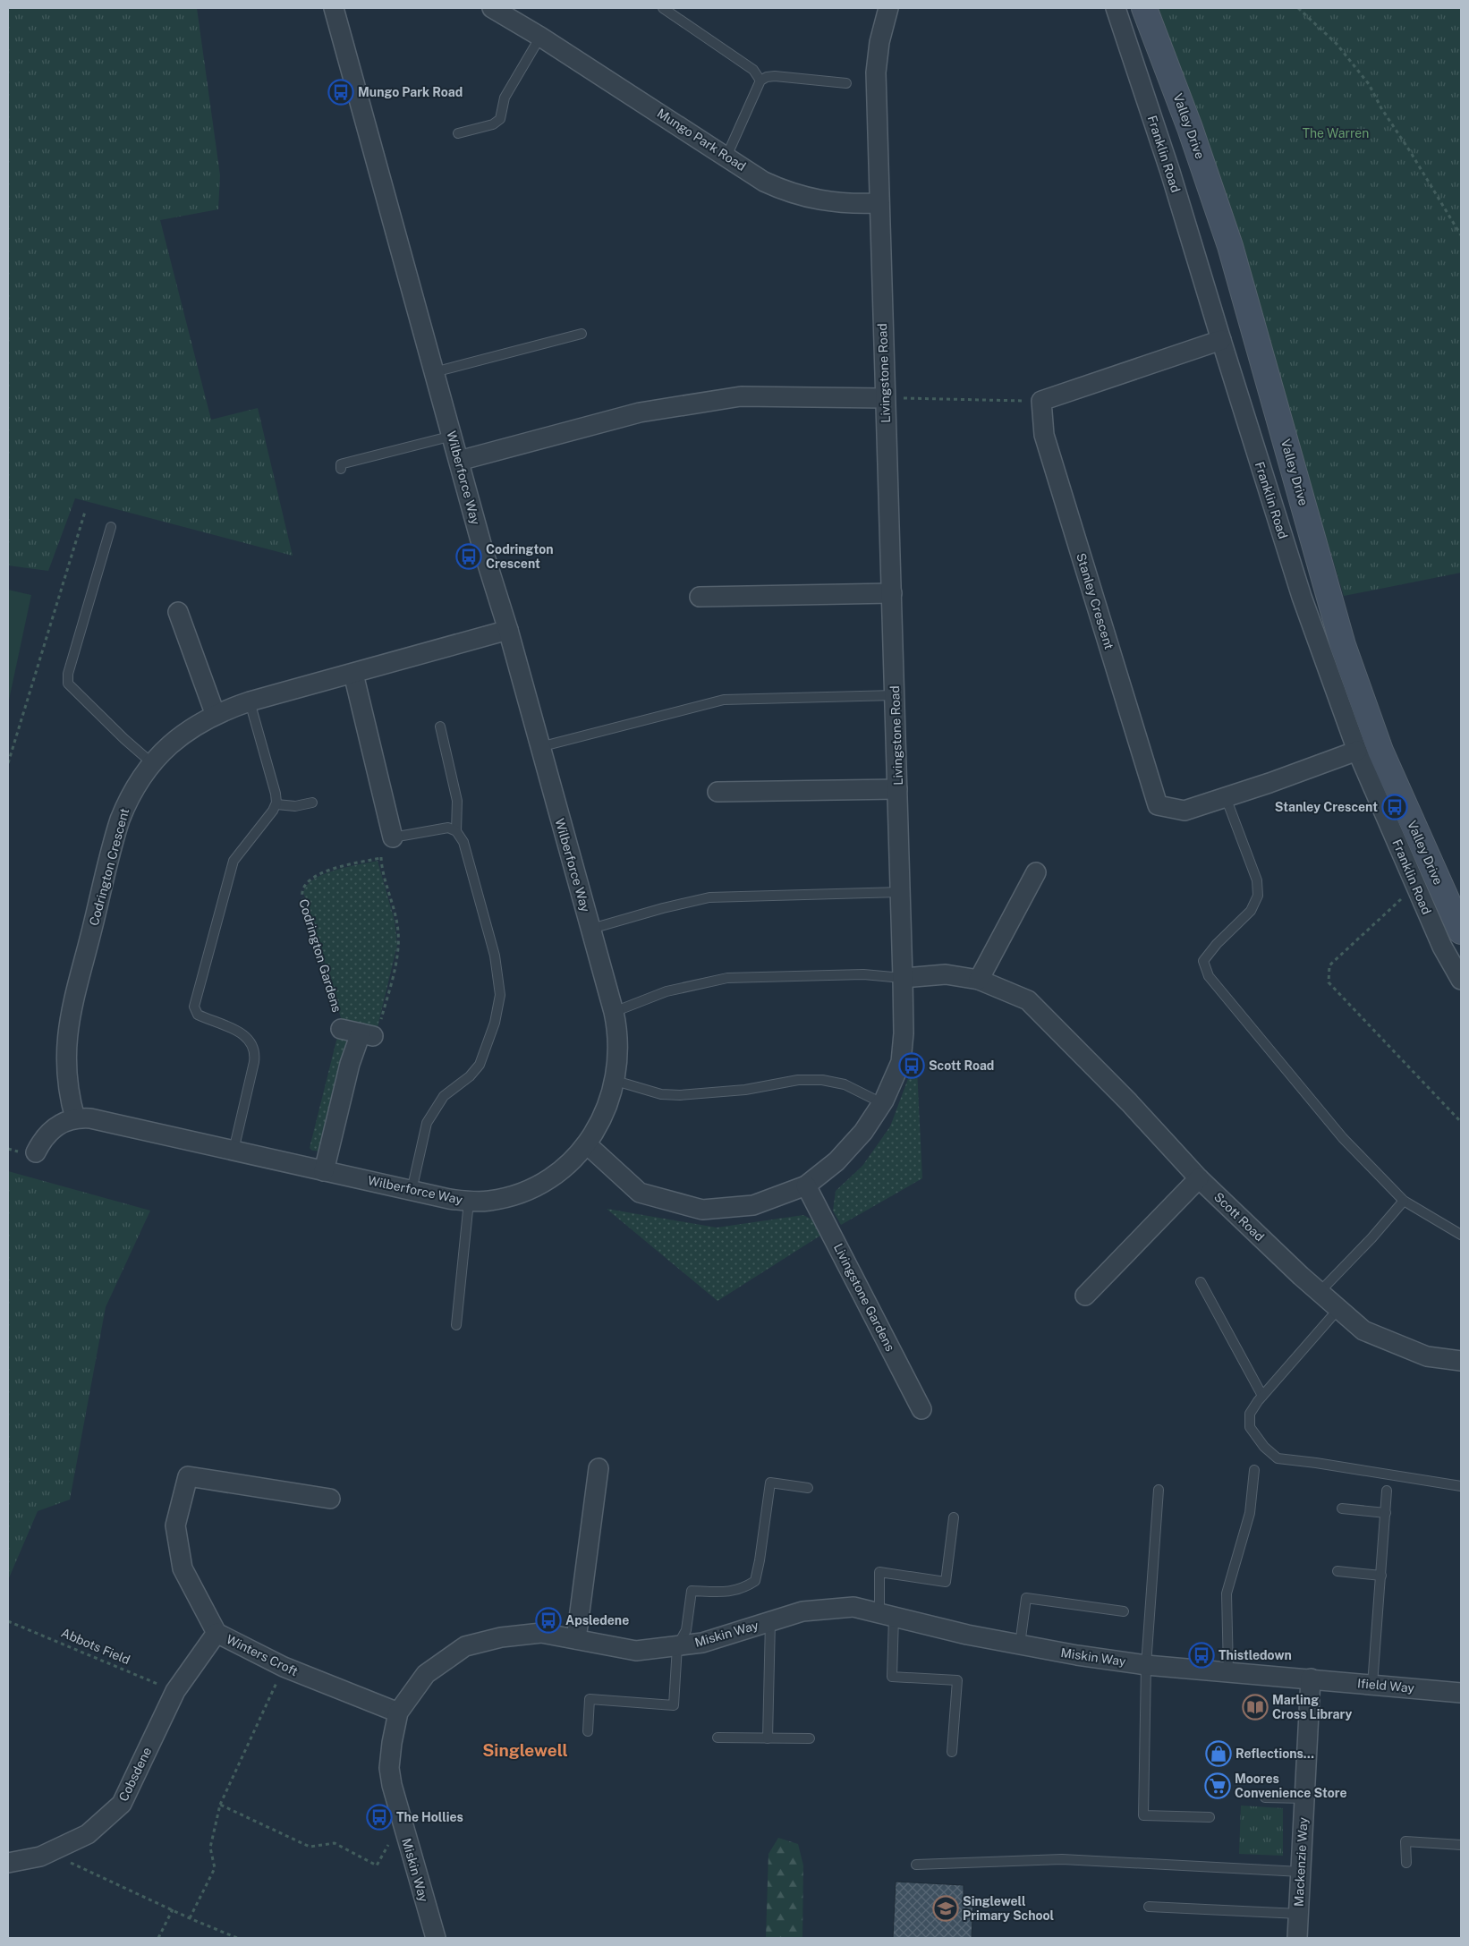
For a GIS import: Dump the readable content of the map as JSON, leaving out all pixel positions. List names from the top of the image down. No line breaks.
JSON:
{"streets":{"street":["Valley Drive","Mungo Park Road","Franklin Road","Livingstone Road","Wilberforce Way","Stanley Crescent","Codrington Crescent","Codrington Gardens","Scott Road","Livingstone Gardens","Miskin Way","Winters Croft","Ifield Way","Cobsdene","Mackenzie Way"],"path":["Abbots Field"]},"crossings":[["Mungo Park Road","Livingstone Road"],["Franklin Road","Stanley Crescent"],["Livingstone Road","Wilberforce Way"],["Livingstone Road","Scott Road"],["Livingstone Road","Livingstone Gardens"],["Wilberforce Way","Codrington Crescent"],["Miskin Way","Winters Croft"],["Miskin Way","Ifield Way"],["Miskin Way","Mackenzie Way"],["Abbots Field","Cobsdene"],["Winters Croft","Cobsdene"],["Ifield Way","Mackenzie Way"]],"districts":["Singlewell"],"parks":["The Warren"],"places":{"bus stop":["Mungo Park Road","Codrington Crescent","Stanley Crescent","Scott Road","Apsledene","Thistledown","The Hollies"],"library":["Marling Cross Library"],"shop":["Reflections..."],"supermarket":["Moores Convenience Store"],"school or university":["Singlewell Primary School"]}}
